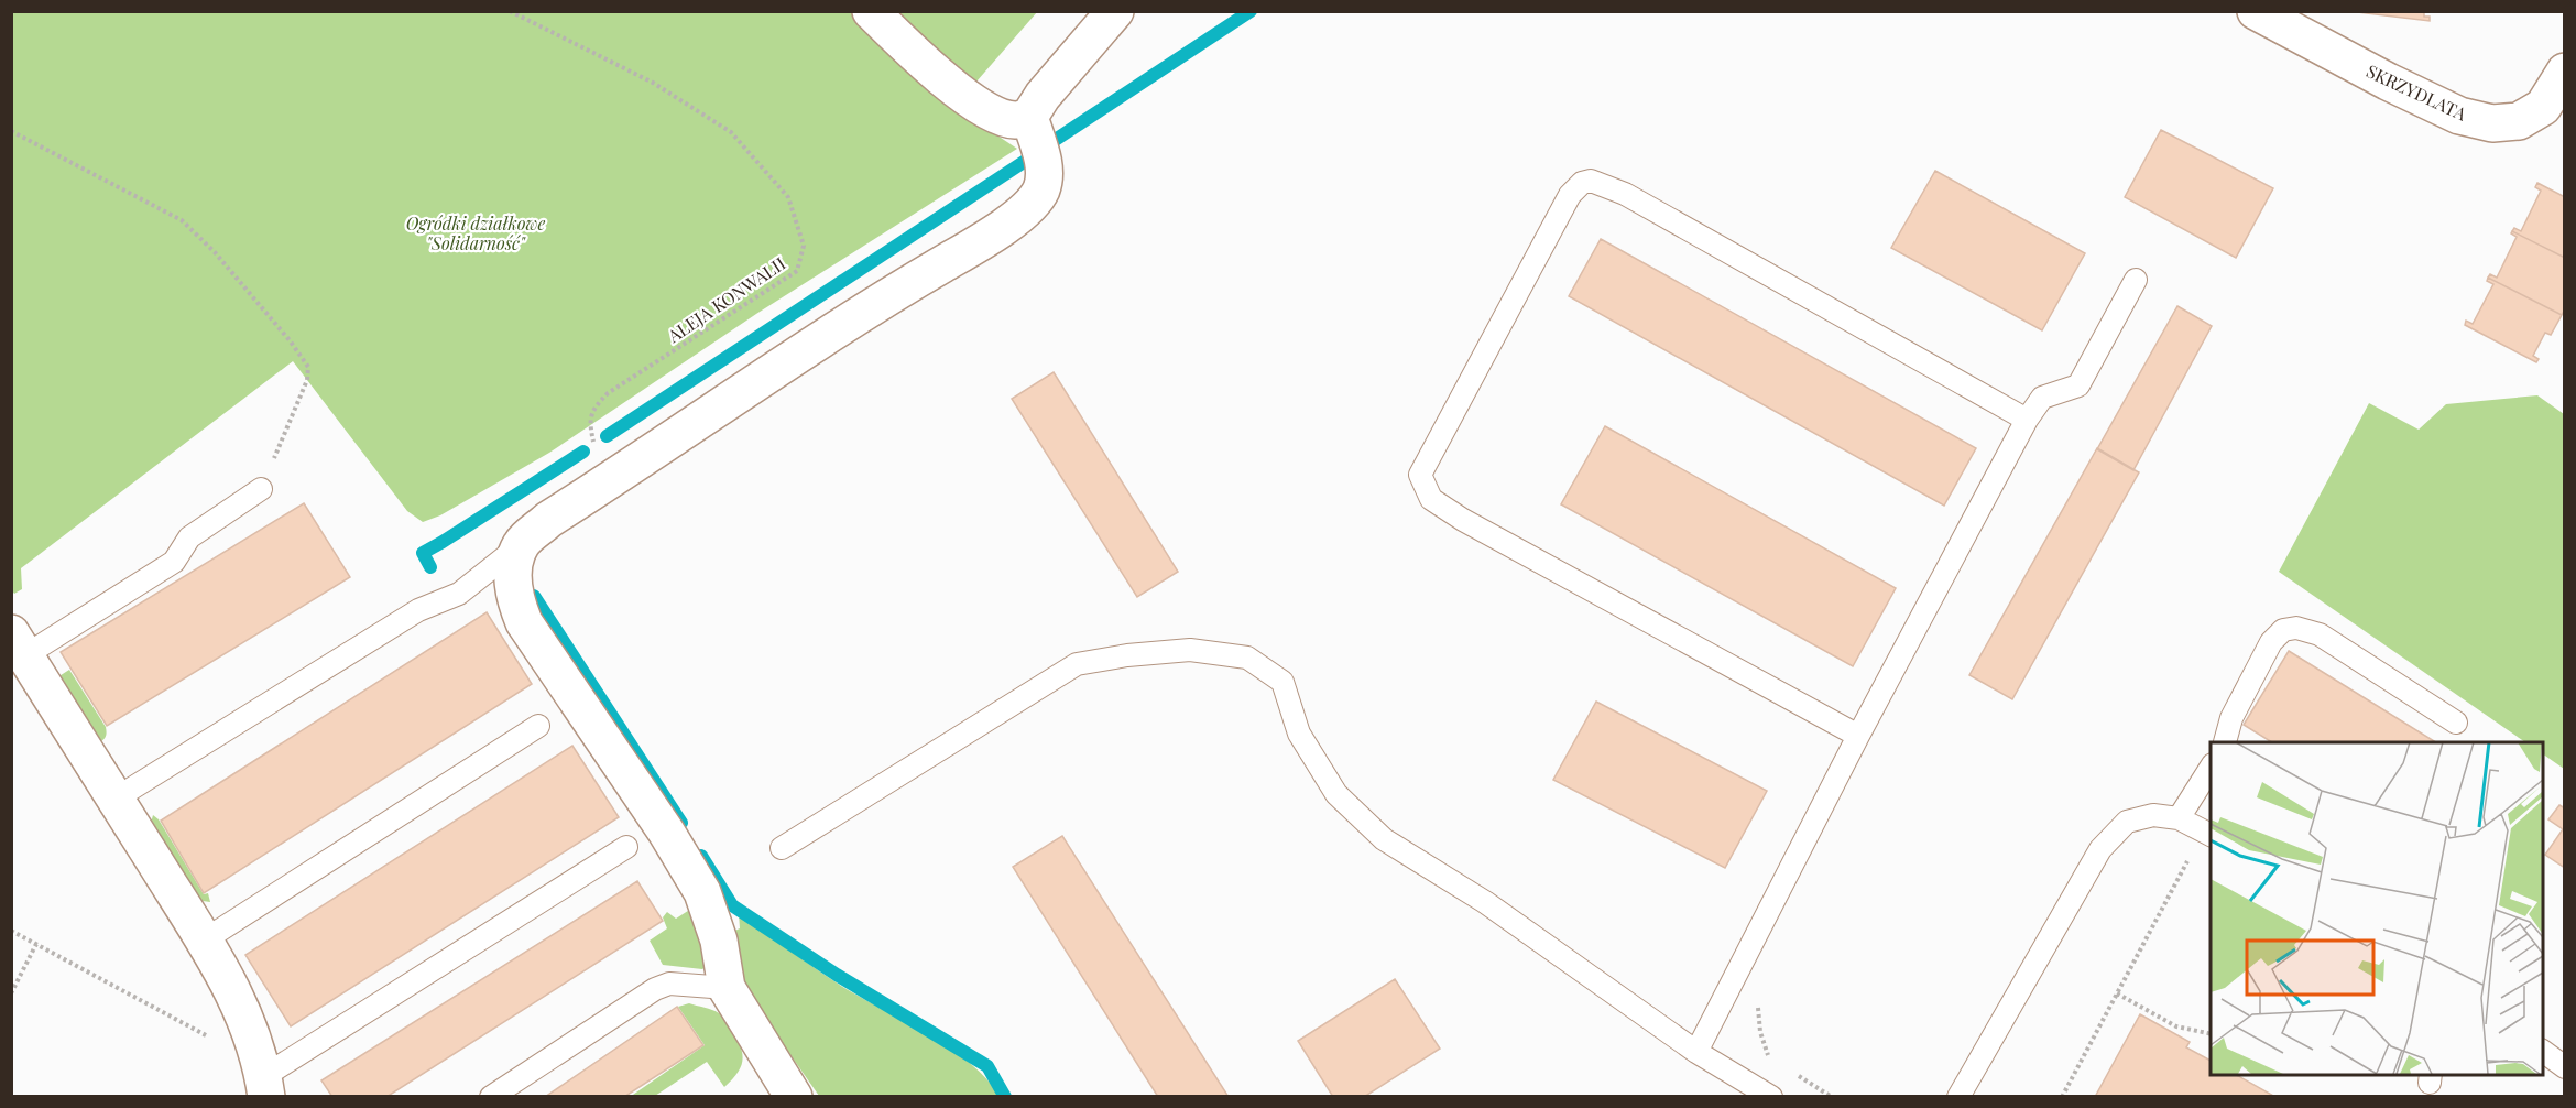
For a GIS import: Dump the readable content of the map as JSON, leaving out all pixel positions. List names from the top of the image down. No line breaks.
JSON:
{"streets":{"street":["SKRZYDLATA"],"path":["ALEJA KONWALII"]},"parks":["Ogródki działkowe \"Solidarność\""]}
